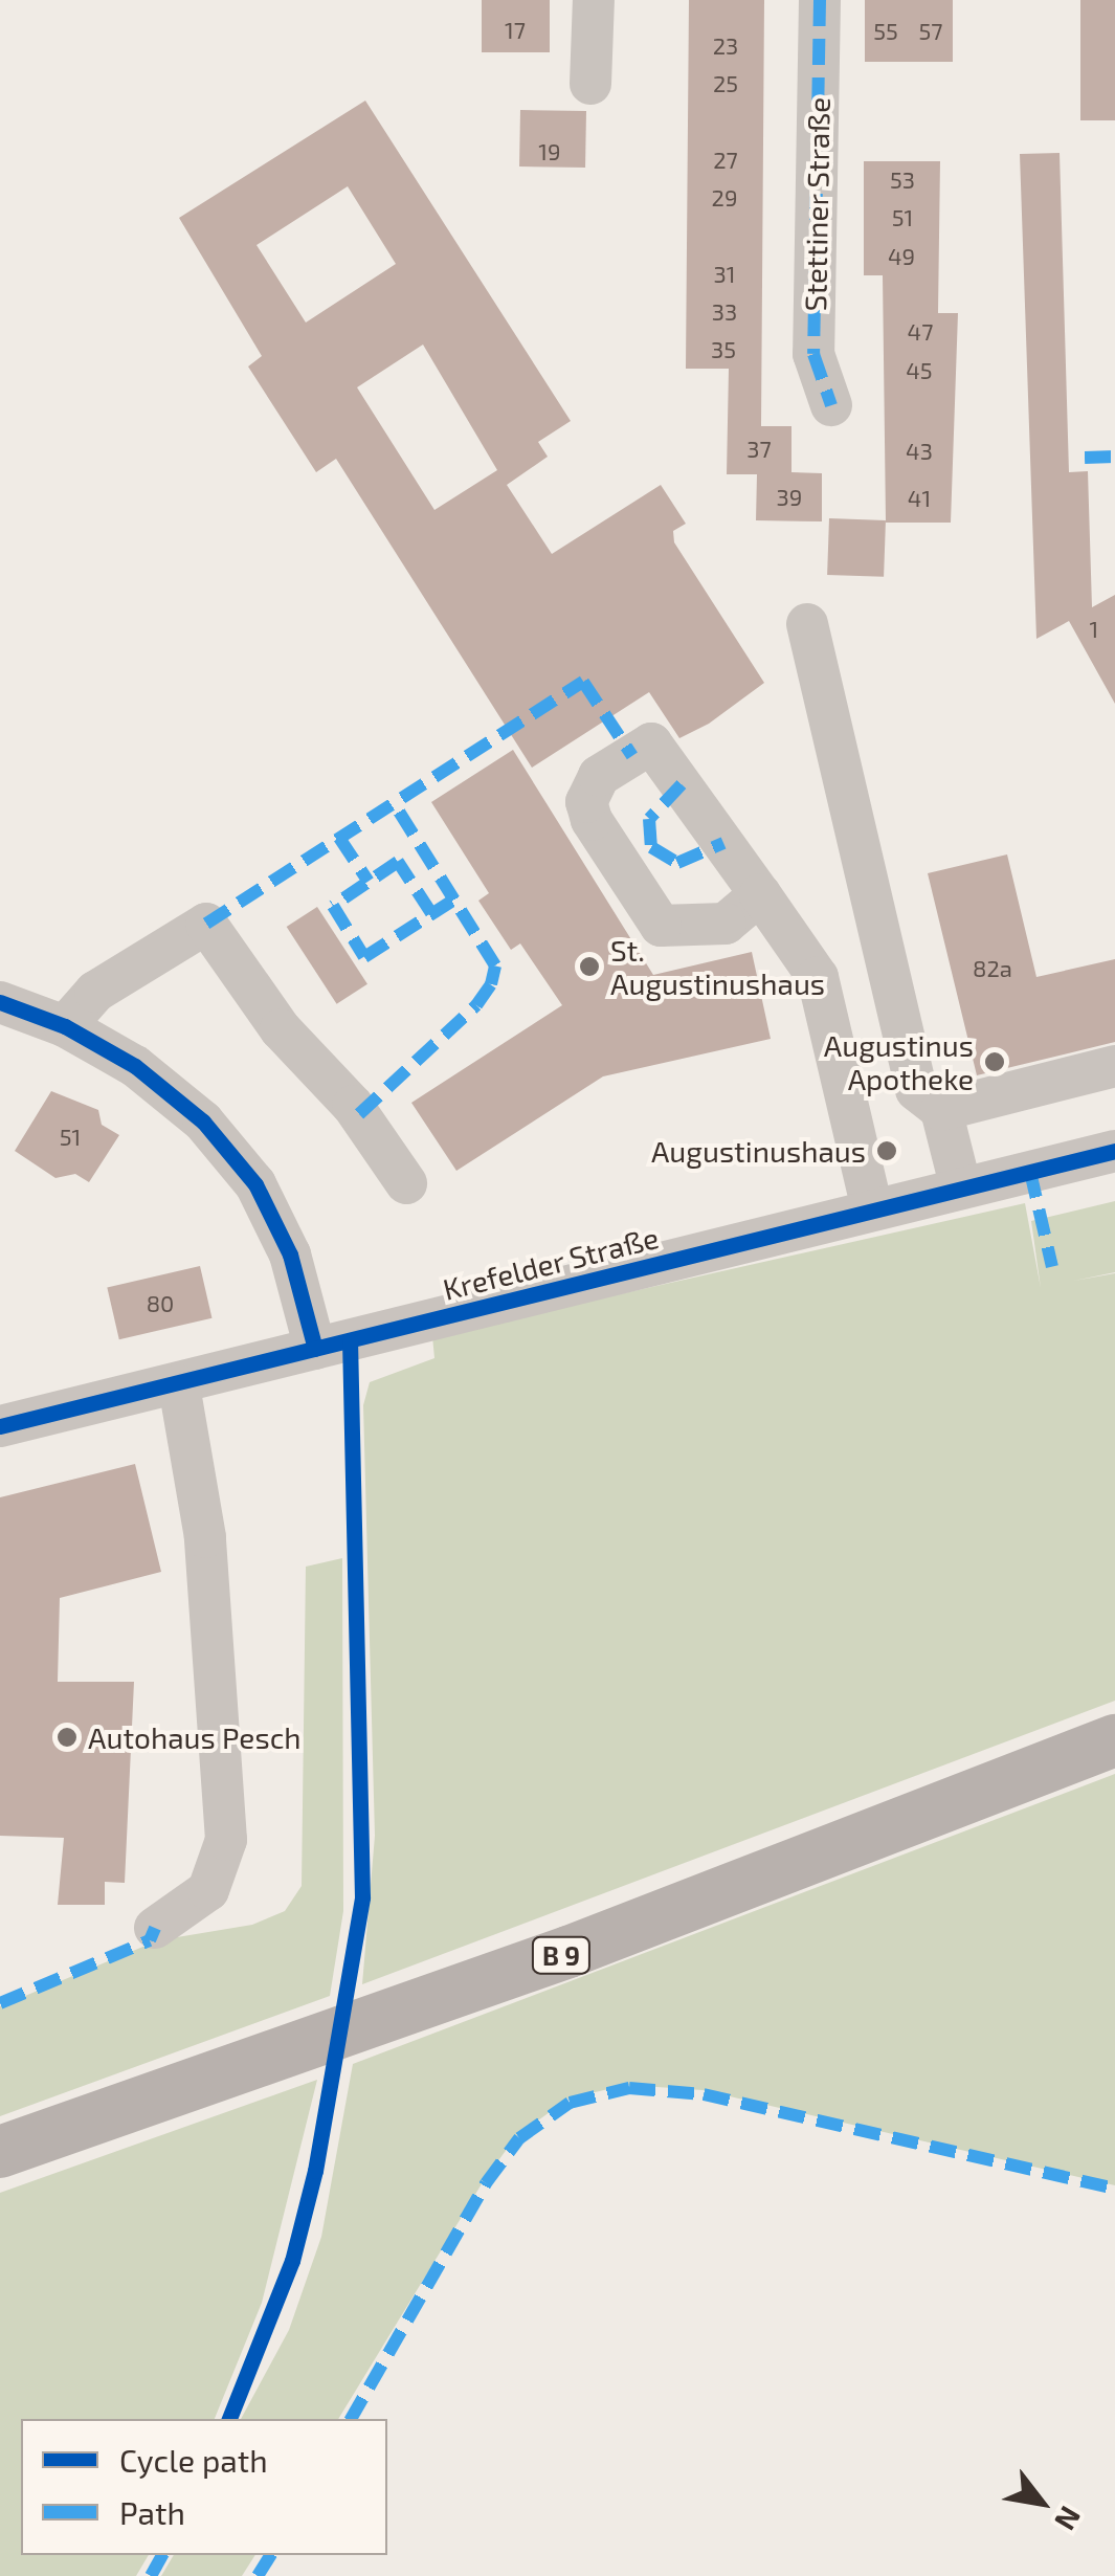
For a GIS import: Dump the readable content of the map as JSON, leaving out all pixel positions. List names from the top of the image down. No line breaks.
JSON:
{"streets":{"main road":["B 9"],"street":["Stettiner Straße","Krefelder Straße"]},"places":["St. Augustinushaus","Augustinus Apotheke","Augustinushaus","Autohaus Pesch"],"house_numbers":["17","55","57","23","25","19","27","53","29","51","49","31","33","47","35","45","37","43","39","41","1","82a","51","80"],"legend":["Cycle path","Path"],"north":"bottom right"}
